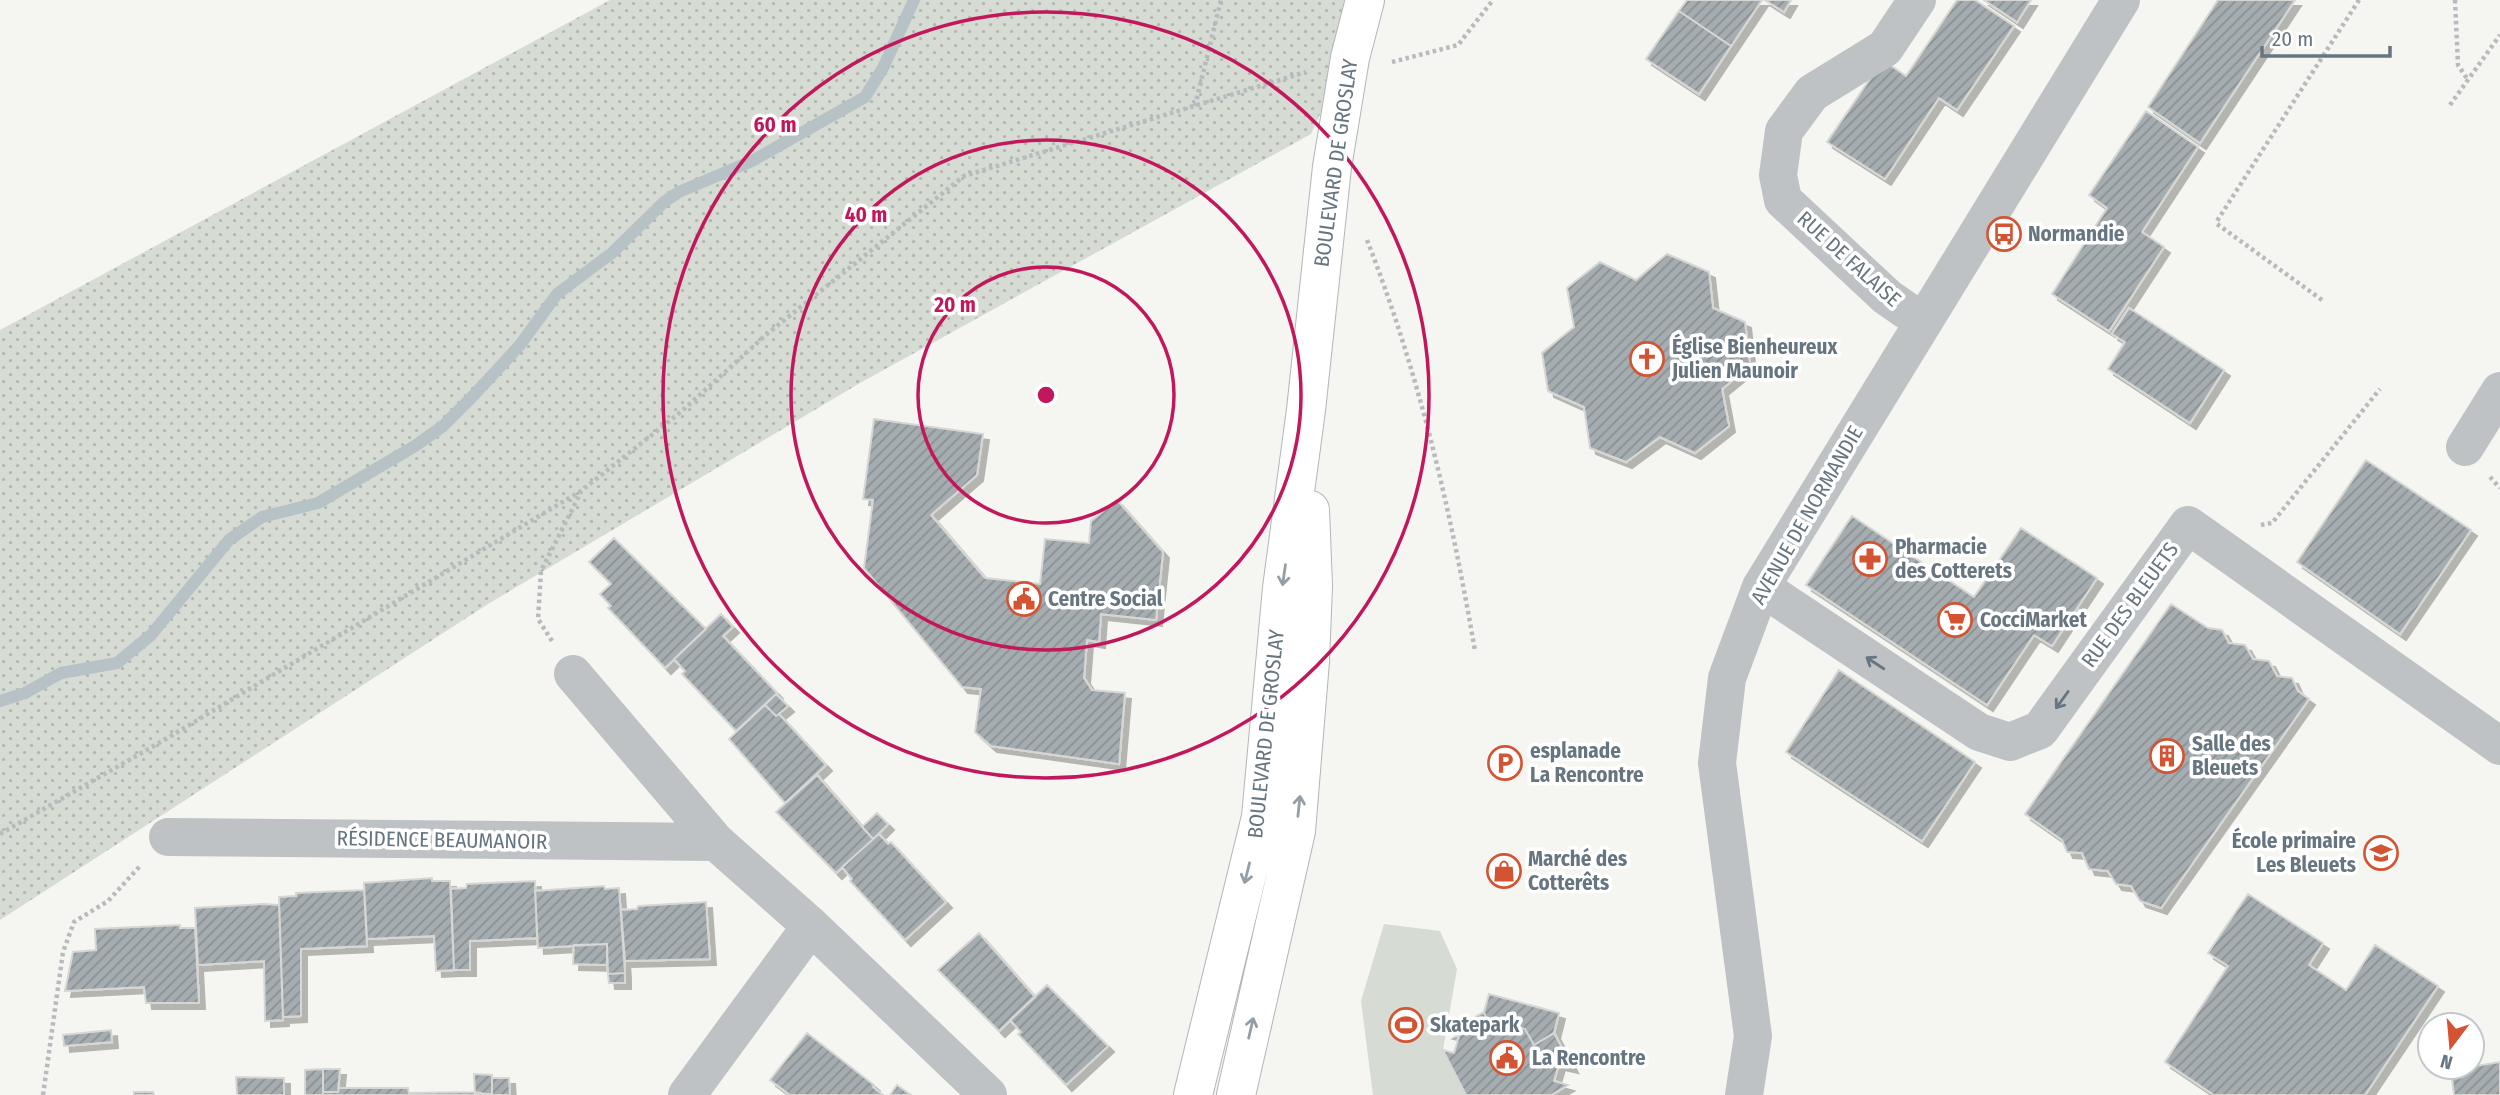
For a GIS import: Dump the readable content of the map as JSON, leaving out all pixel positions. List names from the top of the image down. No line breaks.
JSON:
{"streets":{"main road":["BOULEVARD DE GROSLAY"],"street":["RUE DE FALAISE","AVENUE DE NORMANDIE","RUE DES BLEUETS","RÉSIDENCE BEAUMANOIR"]},"crossings":[["RUE DE FALAISE","AVENUE DE NORMANDIE"],["AVENUE DE NORMANDIE","RUE DES BLEUETS"]],"places":{"bus stop":["Normandie"],"church":["Église Bienheureux Julien Maunoir"],"pharmacy":["Pharmacie des Cotterets"],"public building":["Centre Social","La Rencontre"],"supermarket":["CocciMarket"],"building":["Salle des Bleuets"],"parking":["esplanade La Rencontre"],"school or university":["École primaire Les Bleuets"],"shop":["Marché des Cotterêts"],"sports":["Skatepark"]},"scale_bar":"20 m","north":"bottom","rings":["60 m","40 m","20 m"]}
